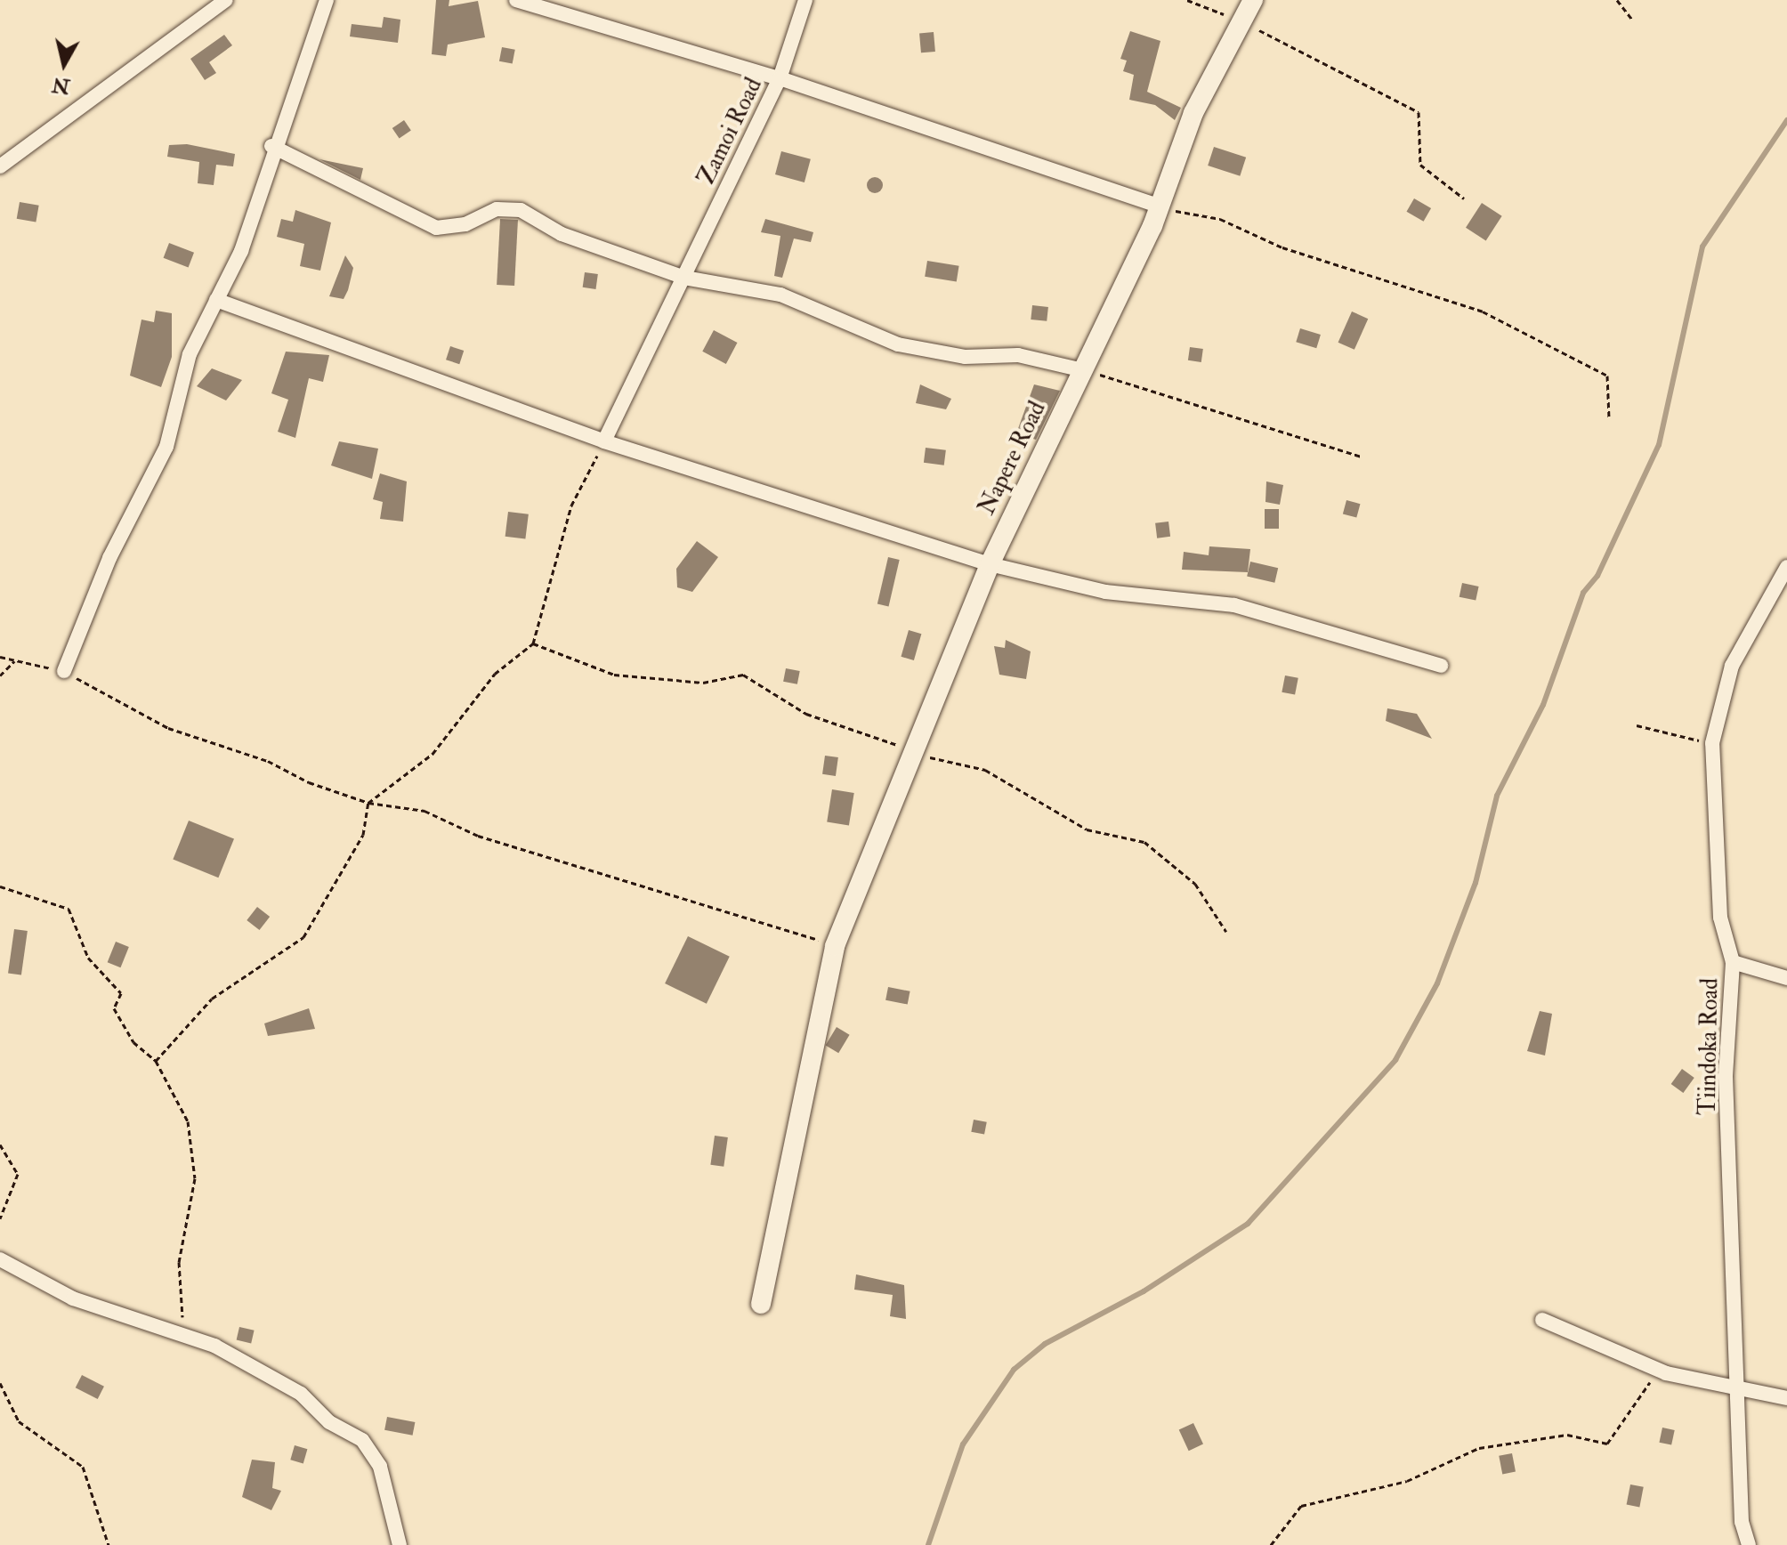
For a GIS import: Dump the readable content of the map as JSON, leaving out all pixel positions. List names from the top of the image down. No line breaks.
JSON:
{"streets":{"street":["Zamoi Road","Napere Road","Tiindoka Road"]},"north":"bottom"}
